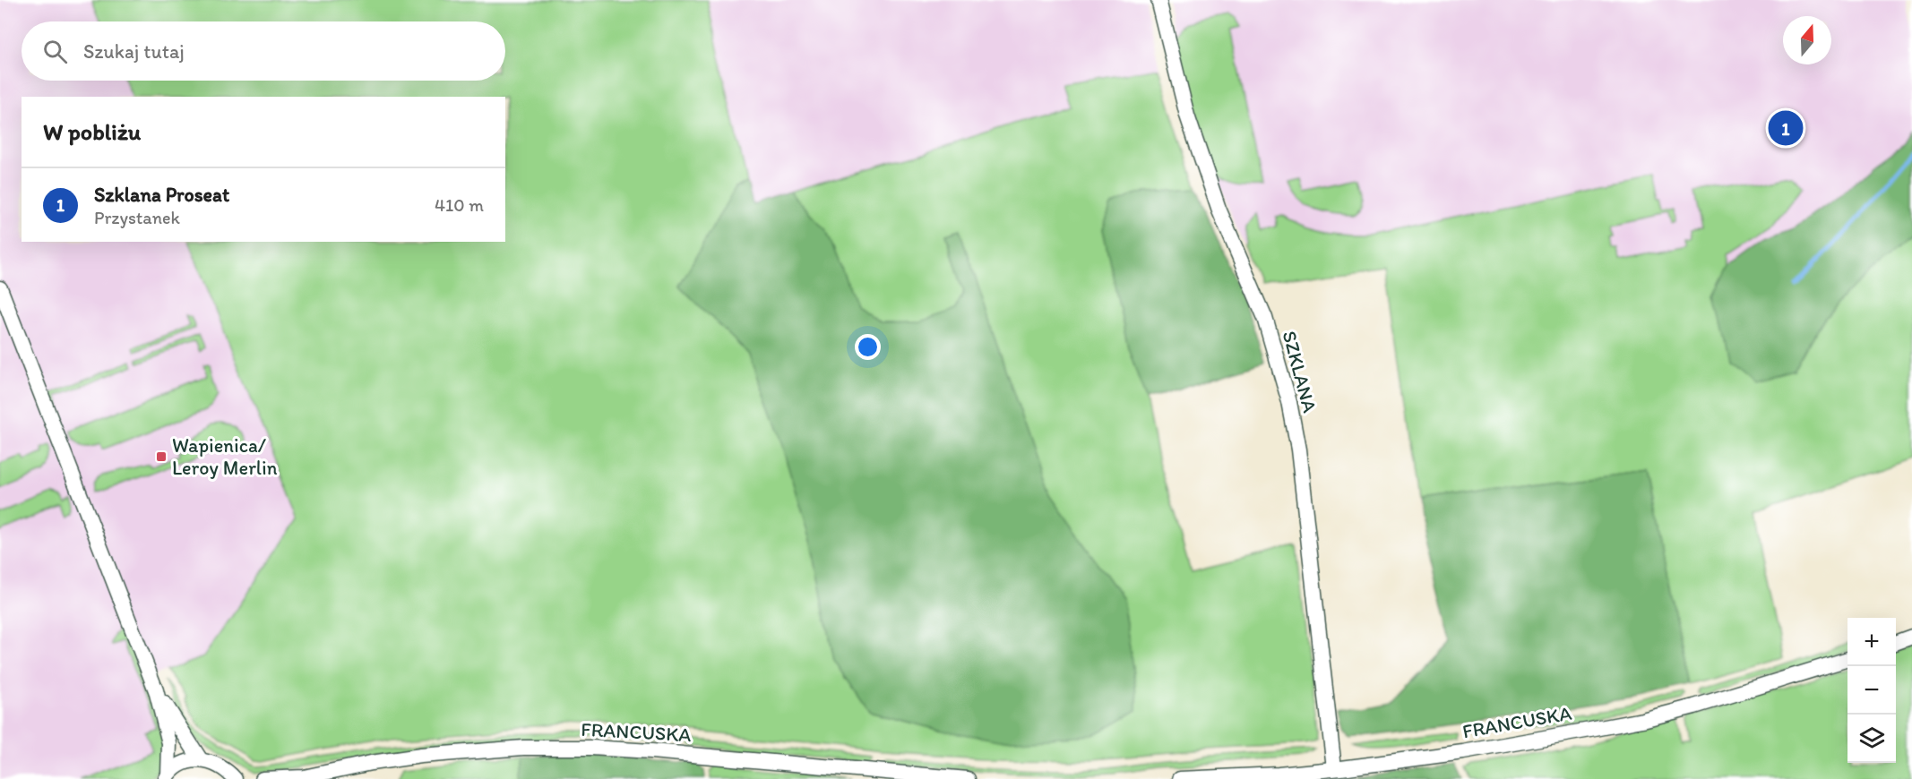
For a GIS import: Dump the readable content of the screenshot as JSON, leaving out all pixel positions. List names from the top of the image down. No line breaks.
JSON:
{"streets":{"street":["SZKLANA","FRANCUSKA"]},"crossings":[["SZKLANA","FRANCUSKA"]],"places":{"transit":["Wapienica/ Leroy Merlin"]},"north":"top","page":{"search":"Szukaj tutaj","heading":"W pobliżu","pins":"1","list":[{"mark":"1","name":"Szklana Proseat","note":"Przystanek","value":"410 m"}],"map_buttons":["+","−"]}}
